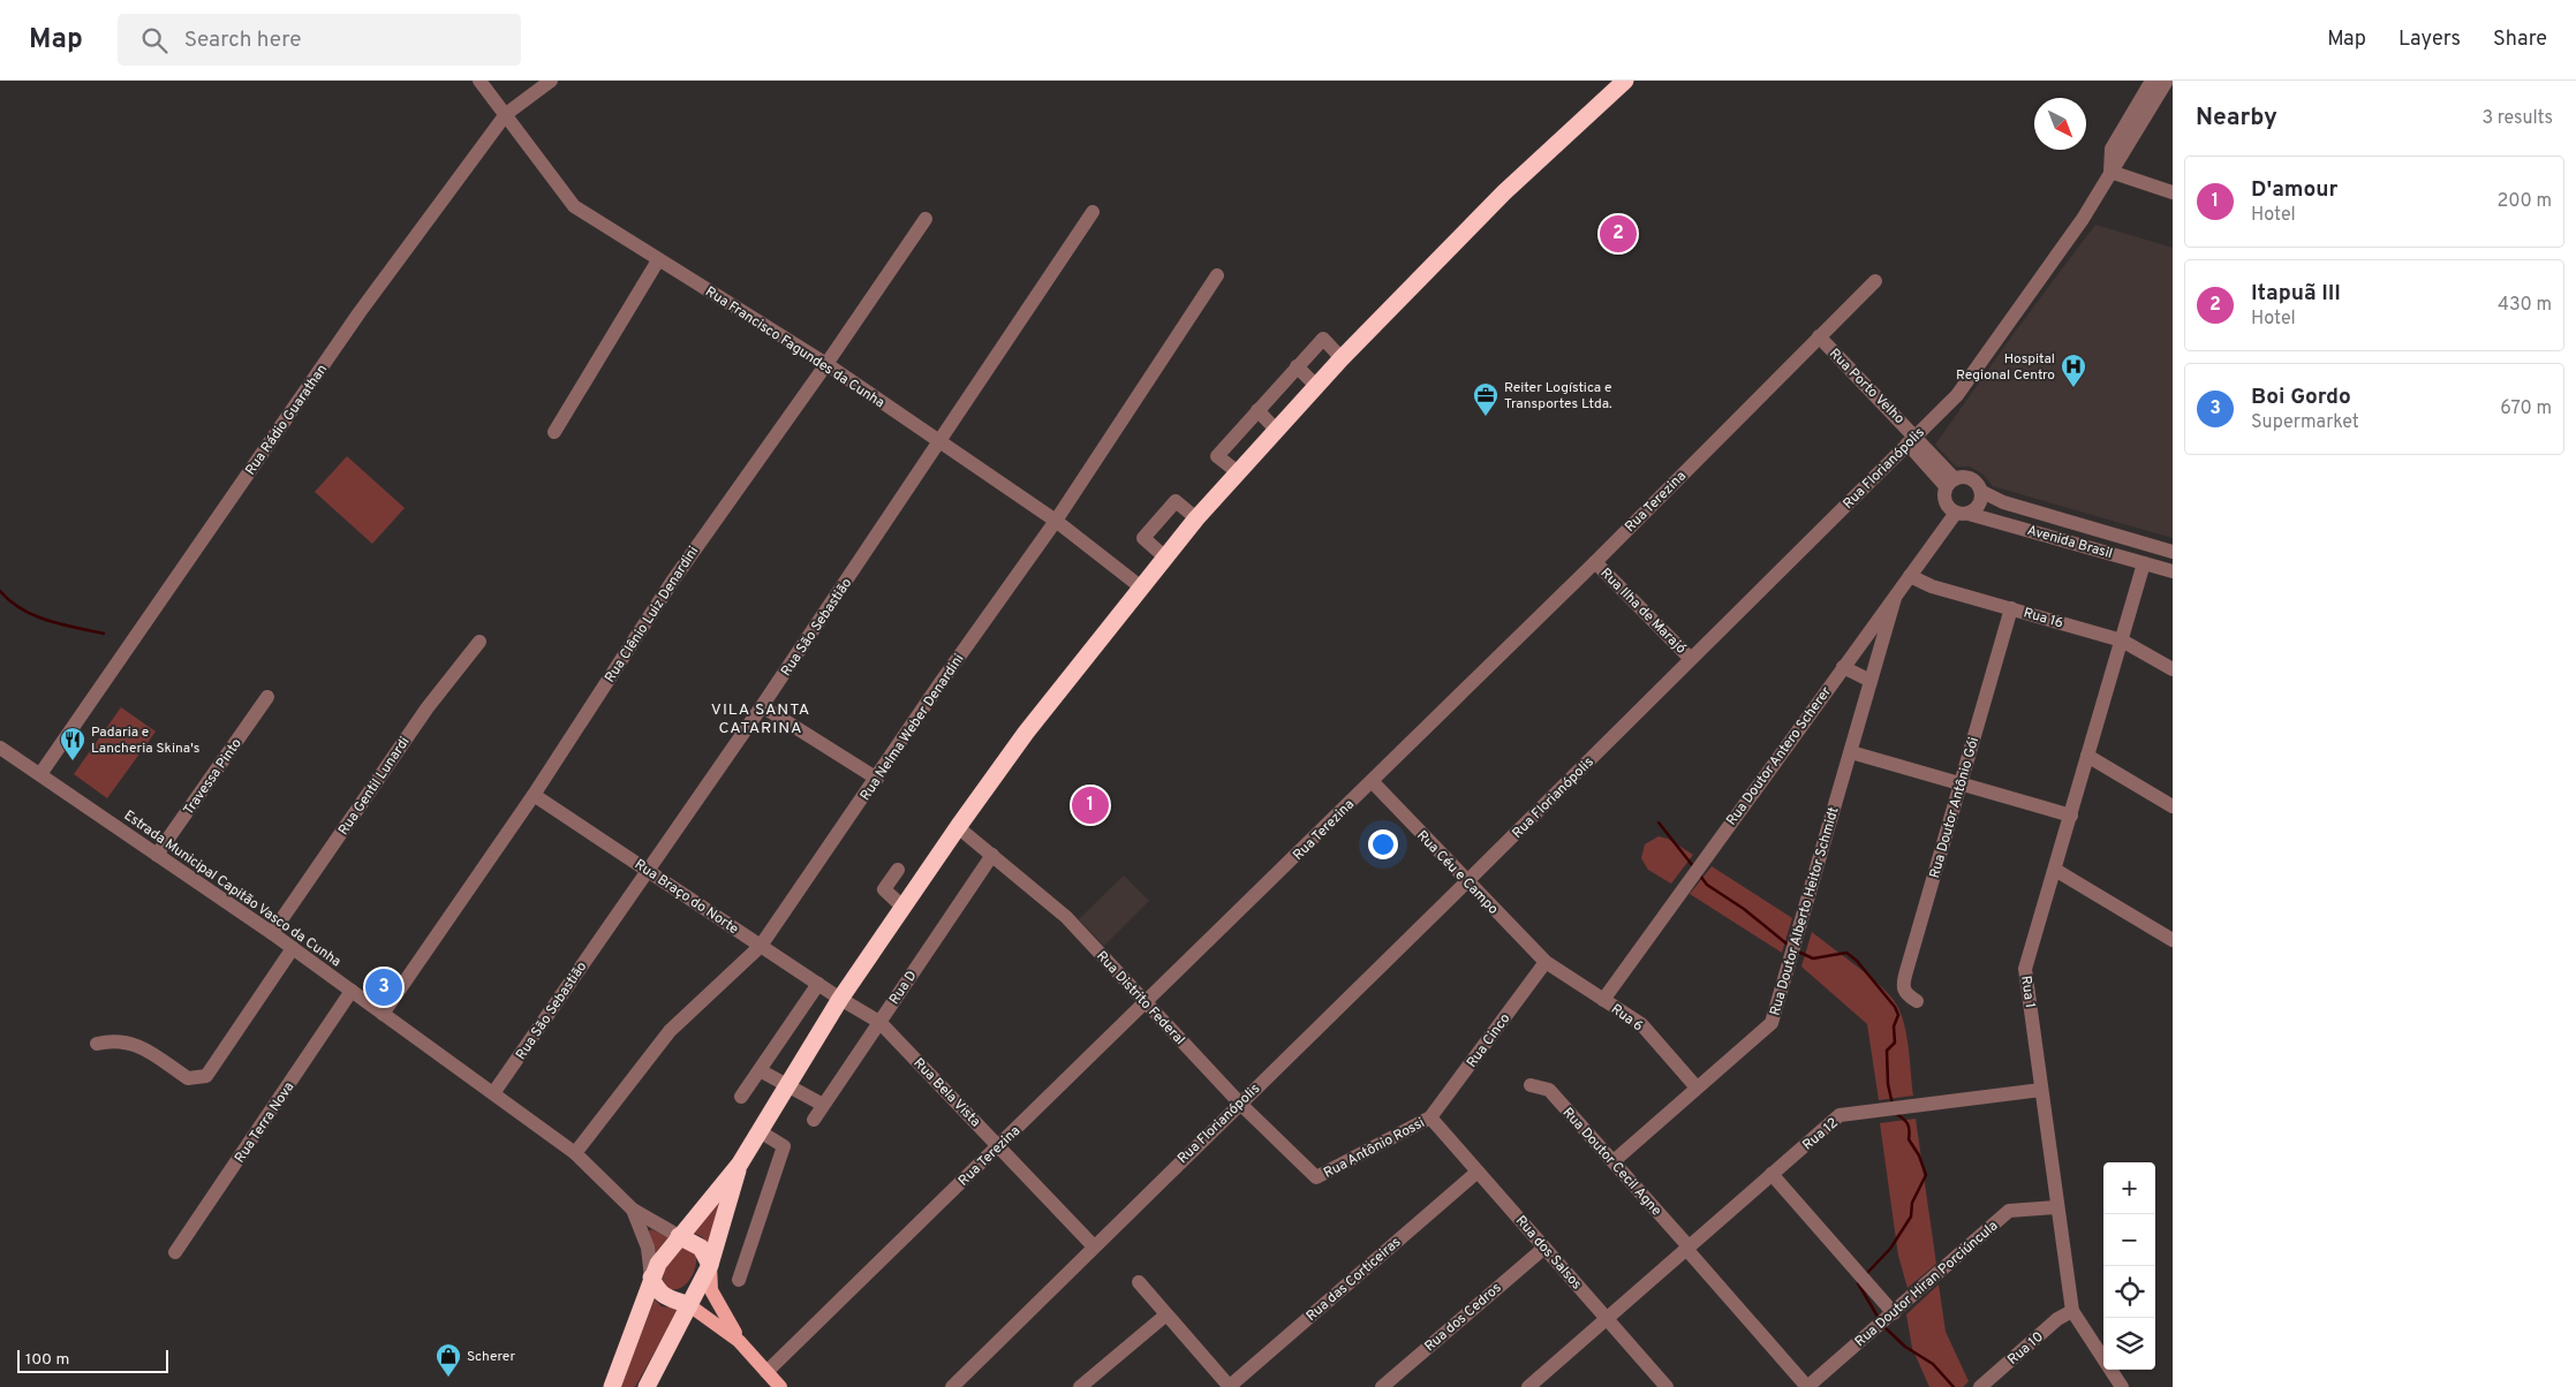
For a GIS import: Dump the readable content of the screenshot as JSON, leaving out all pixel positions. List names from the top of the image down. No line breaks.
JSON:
{"streets":{"street":["Rua Francisco Fagundes da Cunha","Rua Porto Velho","Rua Rádio Guarathan","Rua Florianópolis","Rua Terezina","Avenida Brasil","Rua Ilha de Marajó","Rua Clênio Luiz Denardini","Rua 16","Rua São Sebastião","Rua Nelma Weber Denardini","Rua Doutor Antero Scherer","Travessa Pinto","Rua Gentil Lunardi","Rua Doutor Antônio Gói","Rua Céu e Campo","Estrada Municipal Capitão Vasco da Cunha","Rua Braço do Norte","Rua Doutor Alberto Heitor Schmidt","Rua D","Rua 1","Rua Distrito Federal","Rua 6","Rua Cinco","Rua Bela Vista","Rua Terra Nova","Rua 12","Rua Antônio Rossi","Rua Doutor Cecil Agne","Rua dos Salsos","Rua das Corticeiras","Rua Doutor Hiran Porciúncula","Rua dos Cedros","Rua 10"]},"crossings":[["Rua Francisco Fagundes da Cunha","Rua Rádio Guarathan"],["Rua Francisco Fagundes da Cunha","Rua Clênio Luiz Denardini"],["Rua Francisco Fagundes da Cunha","Rua São Sebastião"],["Rua Francisco Fagundes da Cunha","Rua Nelma Weber Denardini"],["Rua Porto Velho","Rua Florianópolis"],["Rua Porto Velho","Rua Terezina"],["Rua Porto Velho","Avenida Brasil"],["Rua Rádio Guarathan","Estrada Municipal Capitão Vasco da Cunha"],["Rua Florianópolis","Avenida Brasil"],["Rua Florianópolis","Rua Ilha de Marajó"],["Rua Florianópolis","Rua Céu e Campo"],["Rua Florianópolis","Rua Distrito Federal"],["Rua Florianópolis","Rua Bela Vista"],["Rua Terezina","Rua Ilha de Marajó"],["Rua Terezina","Rua Céu e Campo"],["Rua Terezina","Rua Distrito Federal"],["Rua Terezina","Rua Bela Vista"],["Avenida Brasil","Rua Doutor Antero Scherer"],["Avenida Brasil","Rua 1"],["Rua Clênio Luiz Denardini","Estrada Municipal Capitão Vasco da Cunha"],["Rua Clênio Luiz Denardini","Rua Braço do Norte"],["Rua 16","Rua Doutor Antero Scherer"],["Rua 16","Rua Doutor Antônio Gói"],["Rua 16","Rua 1"],["Rua São Sebastião","Estrada Municipal Capitão Vasco da Cunha"],["Rua São Sebastião","Rua Braço do Norte"],["Rua Nelma Weber Denardini","Estrada Municipal Capitão Vasco da Cunha"],["Rua Nelma Weber Denardini","Rua Braço do Norte"],["Rua Doutor Antero Scherer","Rua Doutor Alberto Heitor Schmidt"],["Rua Doutor Antero Scherer","Rua 6"],["Travessa Pinto","Estrada Municipal Capitão Vasco da Cunha"],["Rua Gentil Lunardi","Estrada Municipal Capitão Vasco da Cunha"],["Rua Céu e Campo","Rua 6"],["Rua Céu e Campo","Rua Cinco"],["Estrada Municipal Capitão Vasco da Cunha","Rua Terra Nova"],["Rua Braço do Norte","Rua Bela Vista"],["Rua Doutor Alberto Heitor Schmidt","Rua 6"],["Rua Doutor Alberto Heitor Schmidt","Rua Doutor Cecil Agne"],["Rua D","Rua Distrito Federal"],["Rua D","Rua Bela Vista"],["Rua 1","Rua 12"],["Rua 1","Rua Doutor Hiran Porciúncula"],["Rua 1","Rua 10"],["Rua Distrito Federal","Rua Antônio Rossi"],["Rua 6","Rua Cinco"],["Rua Cinco","Rua Antônio Rossi"],["Rua Cinco","Rua dos Salsos"],["Rua 12","Rua Doutor Cecil Agne"],["Rua 12","Rua dos Salsos"],["Rua Antônio Rossi","Rua dos Salsos"],["Rua Doutor Cecil Agne","Rua Doutor Hiran Porciúncula"],["Rua dos Salsos","Rua das Corticeiras"],["Rua dos Salsos","Rua dos Cedros"]],"districts":["VILA SANTA CATARINA"],"places":{"hospital":["Hospital Regional Centro"],"office":["Reiter Logística e Transportes Ltda."],"restaurant":["Padaria e Lancheria Skina's"],"shop":["Scherer"]},"scale_bar":"100 m","north":"bottom right","page":{"header":"Map","search":"Search here","nav":["Map","Layers","Share"],"heading":["Nearby","3 results"],"list":[{"mark":"1","name":"D'amour","note":"Hotel","value":"200 m"},{"mark":"2","name":"Itapuã III","note":"Hotel","value":"430 m"},{"mark":"3","name":"Boi Gordo","note":"Supermarket","value":"670 m"}],"pins":["2","1","3"],"map_buttons":["+","−"],"scale":"100 m"}}
